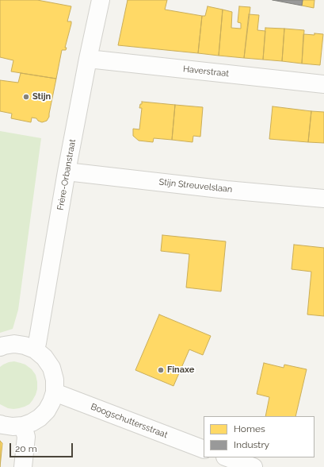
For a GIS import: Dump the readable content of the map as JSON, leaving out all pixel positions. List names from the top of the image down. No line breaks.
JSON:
{"streets":{"street":["Haverstraat","Frère-Orbanstraat","Stijn Streuvelslaan","Boogschuttersstraat"]},"crossings":[["Haverstraat","Frère-Orbanstraat"],["Frère-Orbanstraat","Stijn Streuvelslaan"]],"places":["Stijn","Finaxe"],"legend":["Homes","Industry"],"scale_bar":"20 m"}
